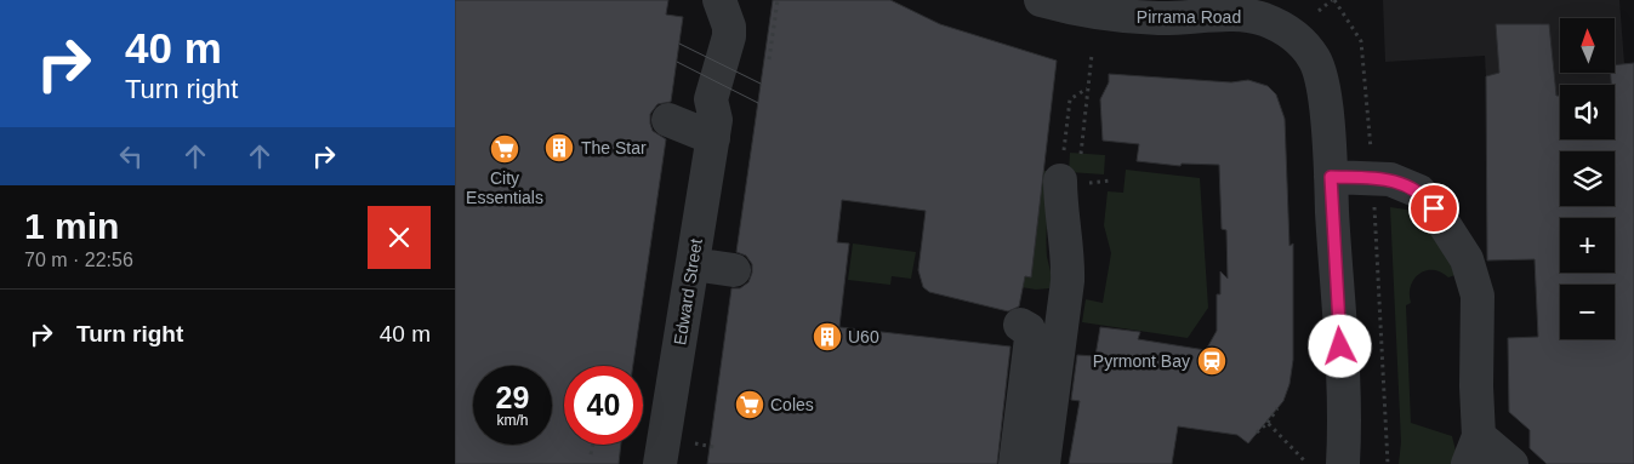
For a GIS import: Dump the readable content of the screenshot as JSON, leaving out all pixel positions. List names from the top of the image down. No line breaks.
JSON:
{"streets":{"street":["Pirrama Road","Edward Street"]},"places":{"building":["The Star","U60"],"supermarket":["City Essentials","Coles"],"station":["Pyrmont Bay"]},"north":"top","page":{"turn":["40 m","Turn right"],"map_buttons":["+","−"],"heading":["1 min","70 m · 22:56"],"list":[{"name":"Turn right","value":"40 m"}],"speed":"29 km/h","limit":"40"}}
